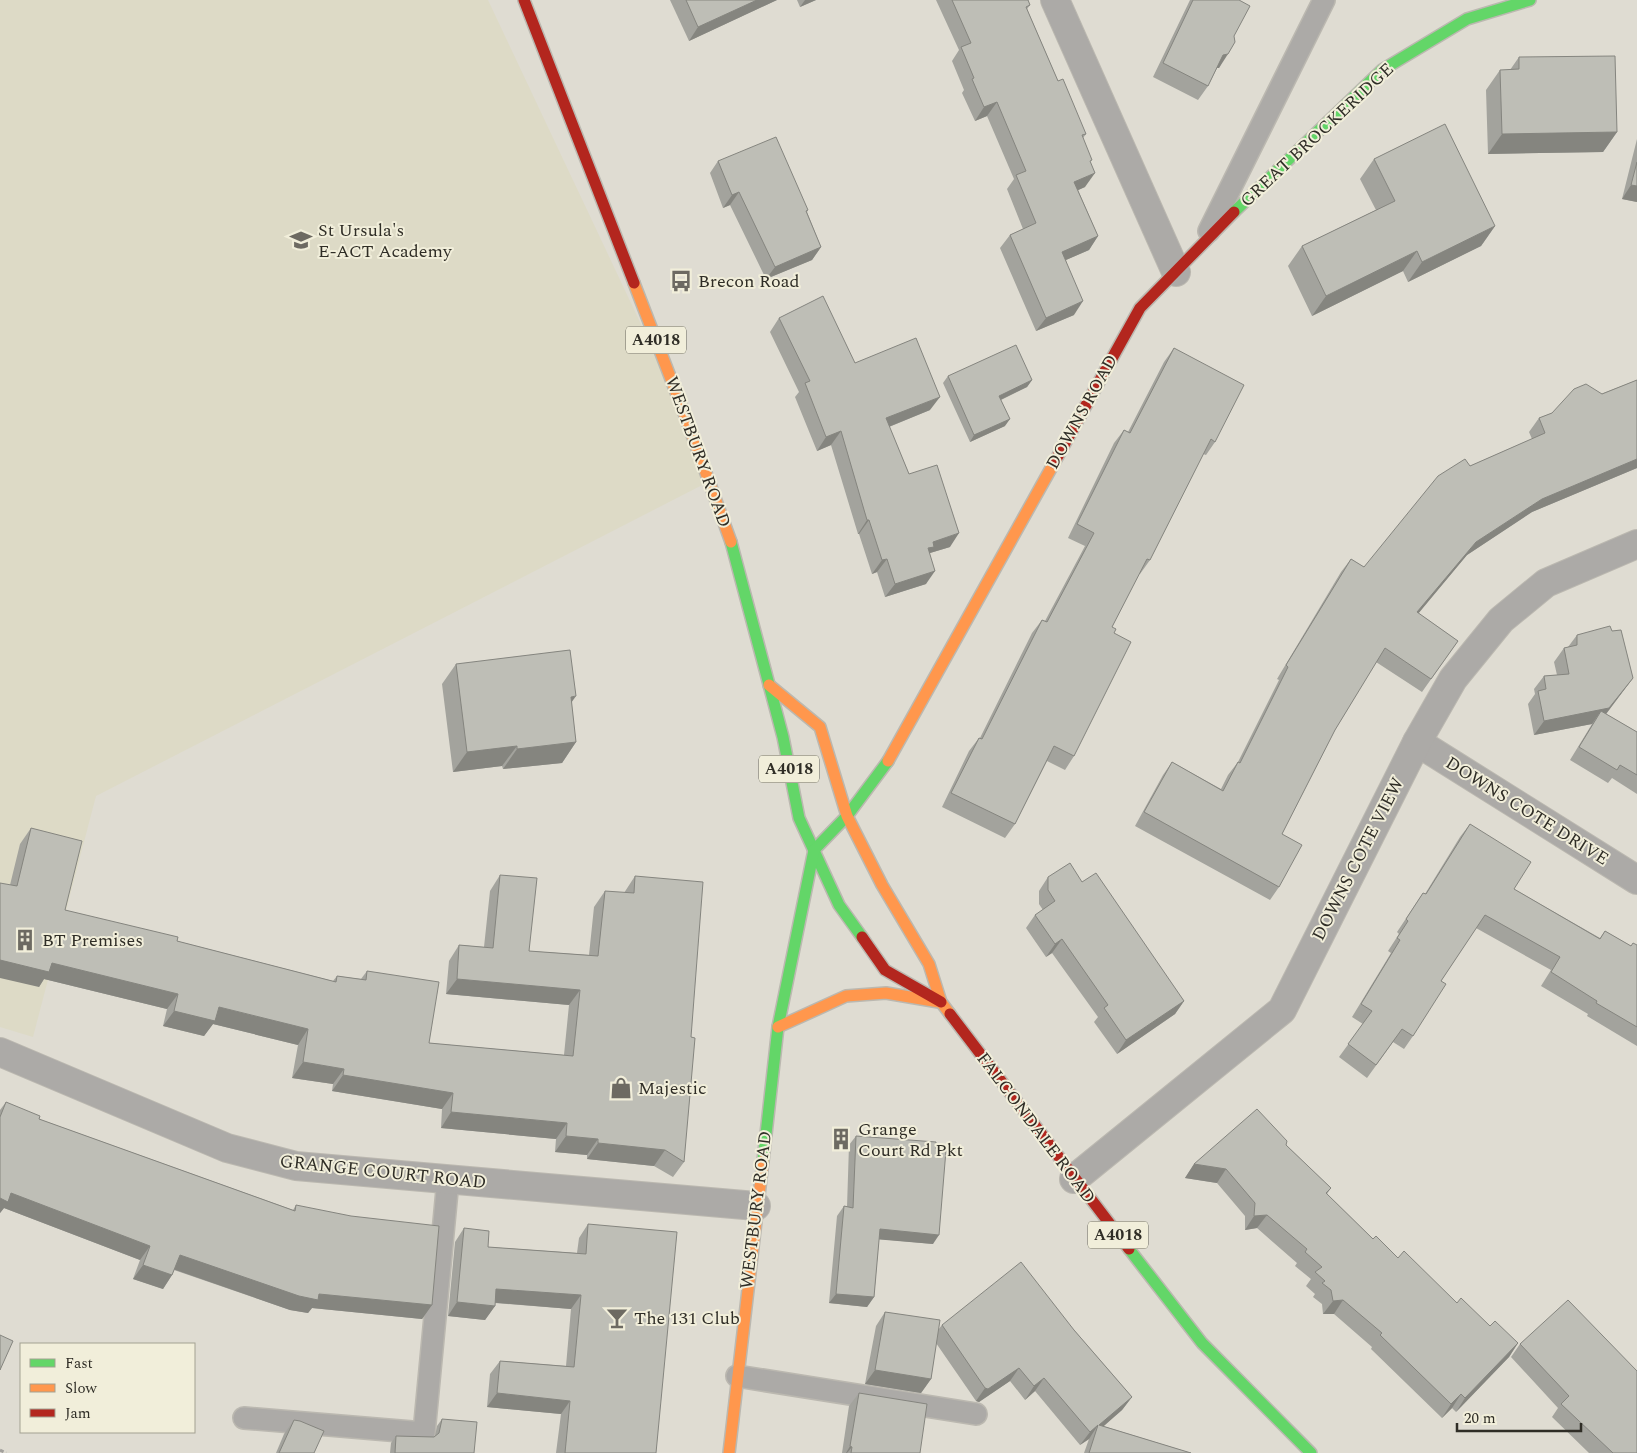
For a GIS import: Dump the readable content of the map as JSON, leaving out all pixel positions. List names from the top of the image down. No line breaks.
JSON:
{"streets":{"main road":["GREAT BROCKERIDGE","A4018","DOWNS ROAD","WESTBURY ROAD","FALCONDALE ROAD"],"street":["DOWNS COTE DRIVE","DOWNS COTE VIEW","GRANGE COURT ROAD"]},"crossings":[["GREAT BROCKERIDGE","DOWNS ROAD"],["A4018","DOWNS ROAD"],["A4018","WESTBURY ROAD"],["A4018","FALCONDALE ROAD"],["DOWNS ROAD","WESTBURY ROAD"],["WESTBURY ROAD","FALCONDALE ROAD"],["WESTBURY ROAD","GRANGE COURT ROAD"],["DOWNS COTE DRIVE","DOWNS COTE VIEW"],["DOWNS COTE VIEW","FALCONDALE ROAD"]],"places":{"school or university":["St Ursula's E-ACT Academy"],"bus stop":["Brecon Road"],"building":["BT Premises","Grange Court Rd Pkt"],"shop":["Majestic"],"bar":["The 131 Club"]},"legend":["Fast","Slow","Jam"],"scale_bar":"20 m"}
